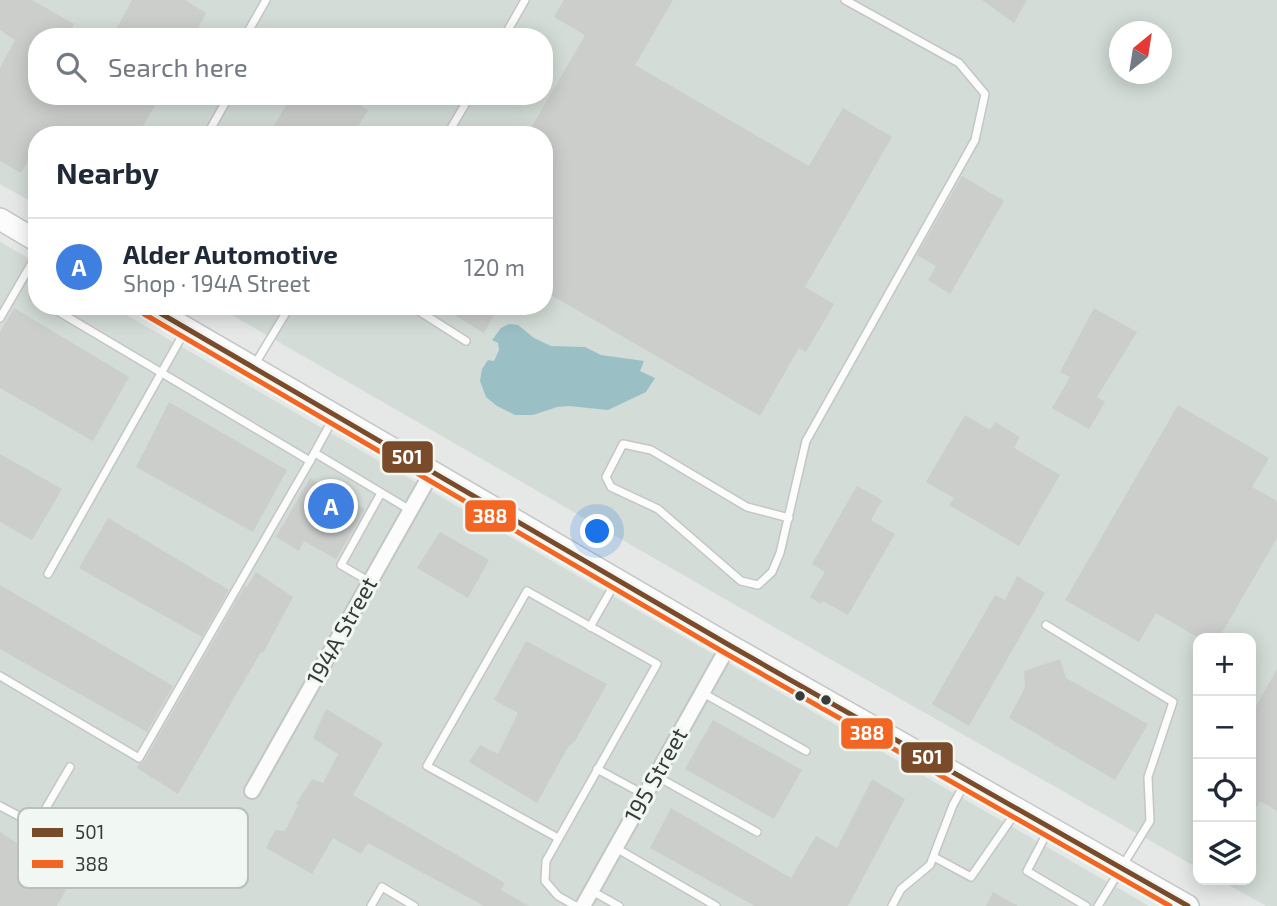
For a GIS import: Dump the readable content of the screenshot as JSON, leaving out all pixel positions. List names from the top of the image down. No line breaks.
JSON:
{"streets":{"street":["194A Street","195 Street"]},"lines":["transit line 501","transit line 388"],"legend":["501","388"],"north":"top right","page":{"search":"Search here","heading":"Nearby","list":[{"mark":"A","name":"Alder Automotive","note":"Shop · 194A Street","value":"120 m"}],"pins":"A","map_buttons":["+","−"]}}
